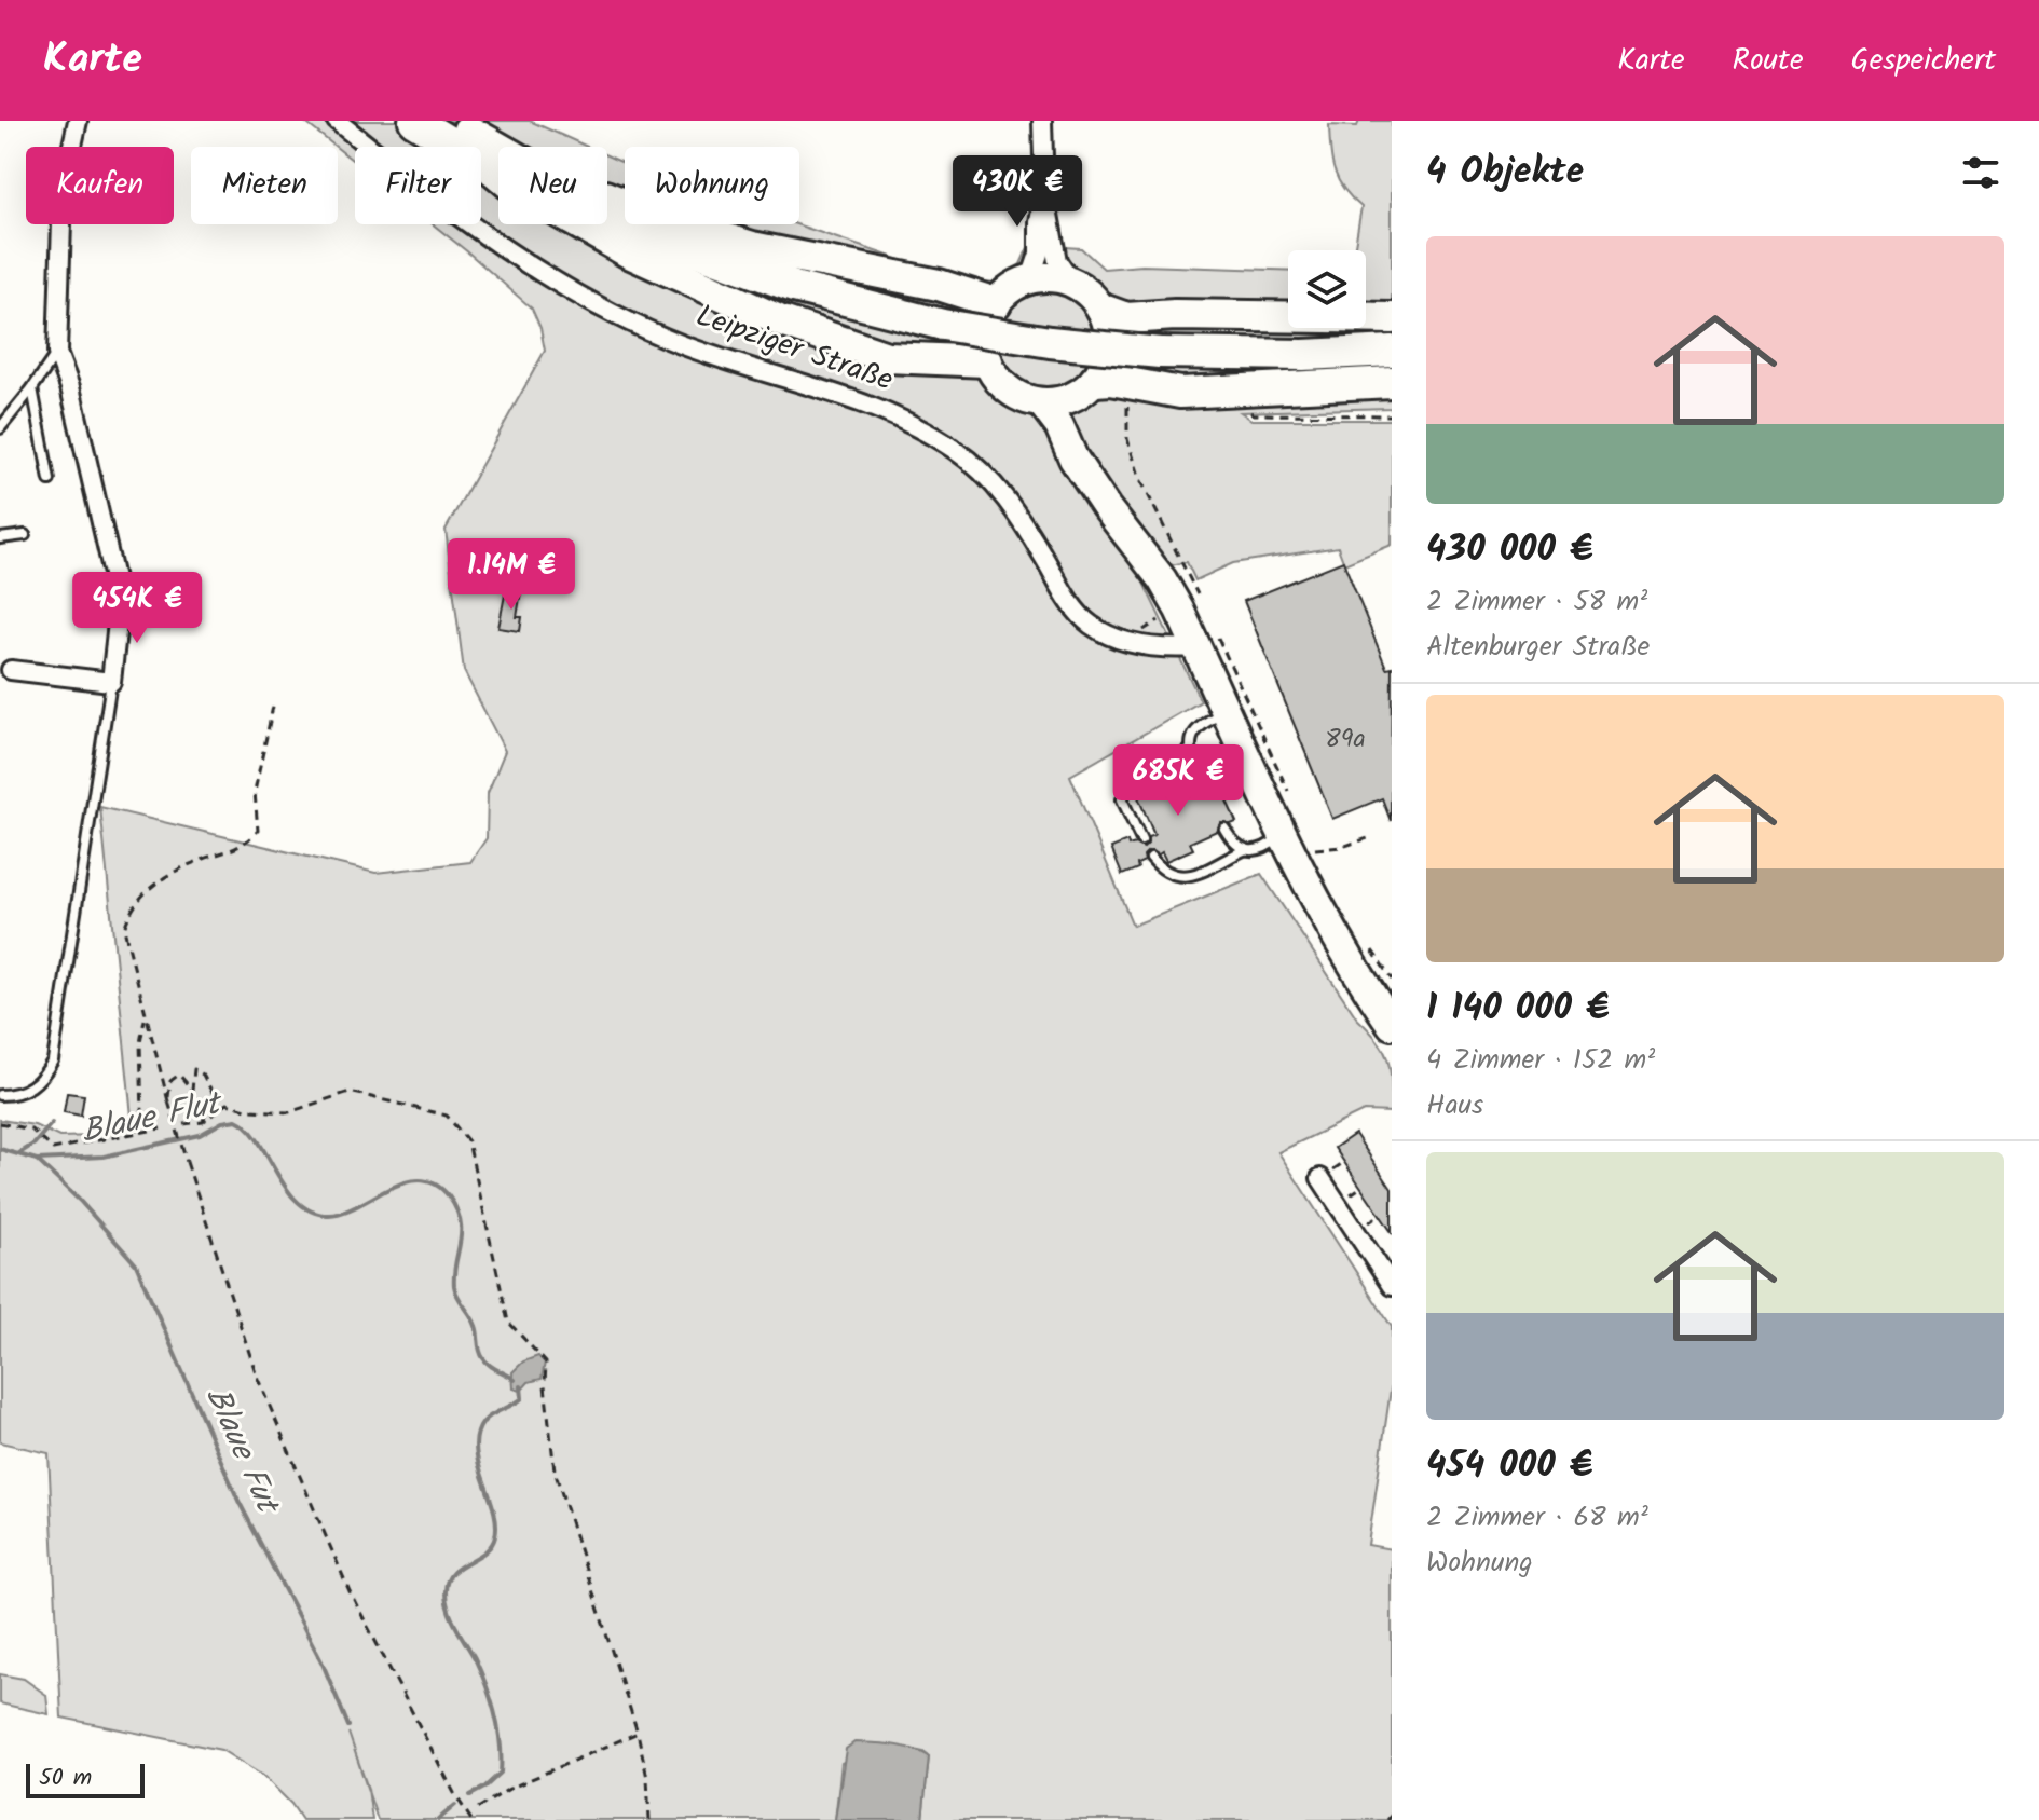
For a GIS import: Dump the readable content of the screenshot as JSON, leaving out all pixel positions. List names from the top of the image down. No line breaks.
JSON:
{"streets":{"street":["Leipziger Straße"]},"water":["Blaue Flut","Blaue Fut"],"house_numbers":["89a"],"scale_bar":"50 m","page":{"header":"Karte","nav":["Karte","Route","Gespeichert"],"heading":"4 Objekte","chip":["Kaufen","Mieten","Filter","Neu","Wohnung"],"price":["430K €","1.14M €","454K €","685K €"],"list":[{"name":"430 000 €","note":"2 Zimmer · 58 m² · Altenburger Straße"},{"name":"1 140 000 €","note":"4 Zimmer · 152 m² · Haus"},{"name":"454 000 €","note":"2 Zimmer · 68 m² · Wohnung"}],"scale":"50 m"}}
